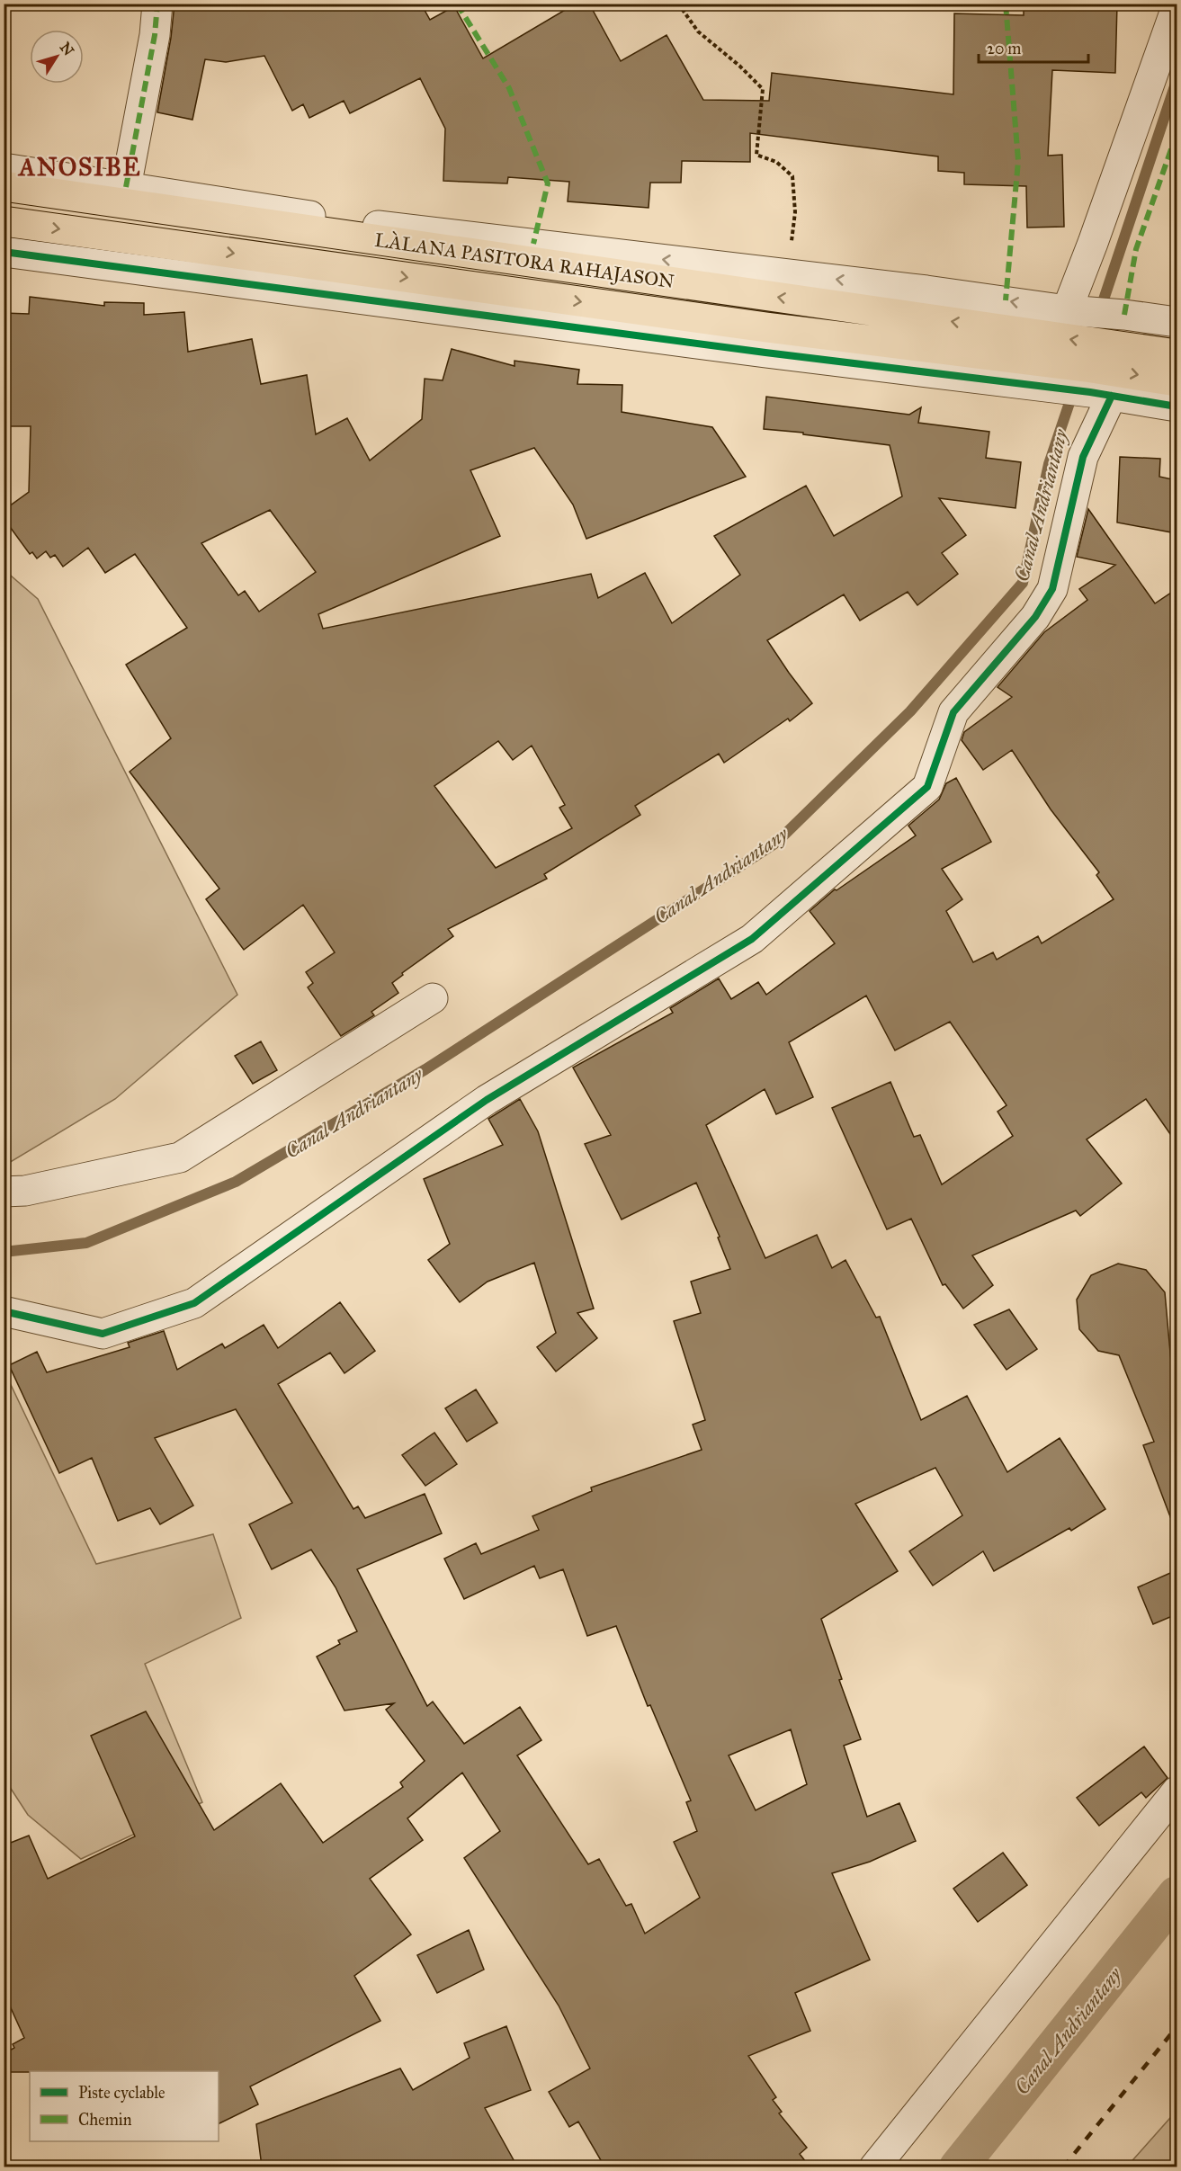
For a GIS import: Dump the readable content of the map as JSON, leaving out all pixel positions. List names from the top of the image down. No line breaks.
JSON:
{"streets":{"main road":["LÀLANA PASITORA RAHAJASON"]},"districts":["ANOSIBE"],"water":["Canal Andriantany"],"legend":["Piste cyclable","Chemin"],"scale_bar":"20 m","north":"top right"}
